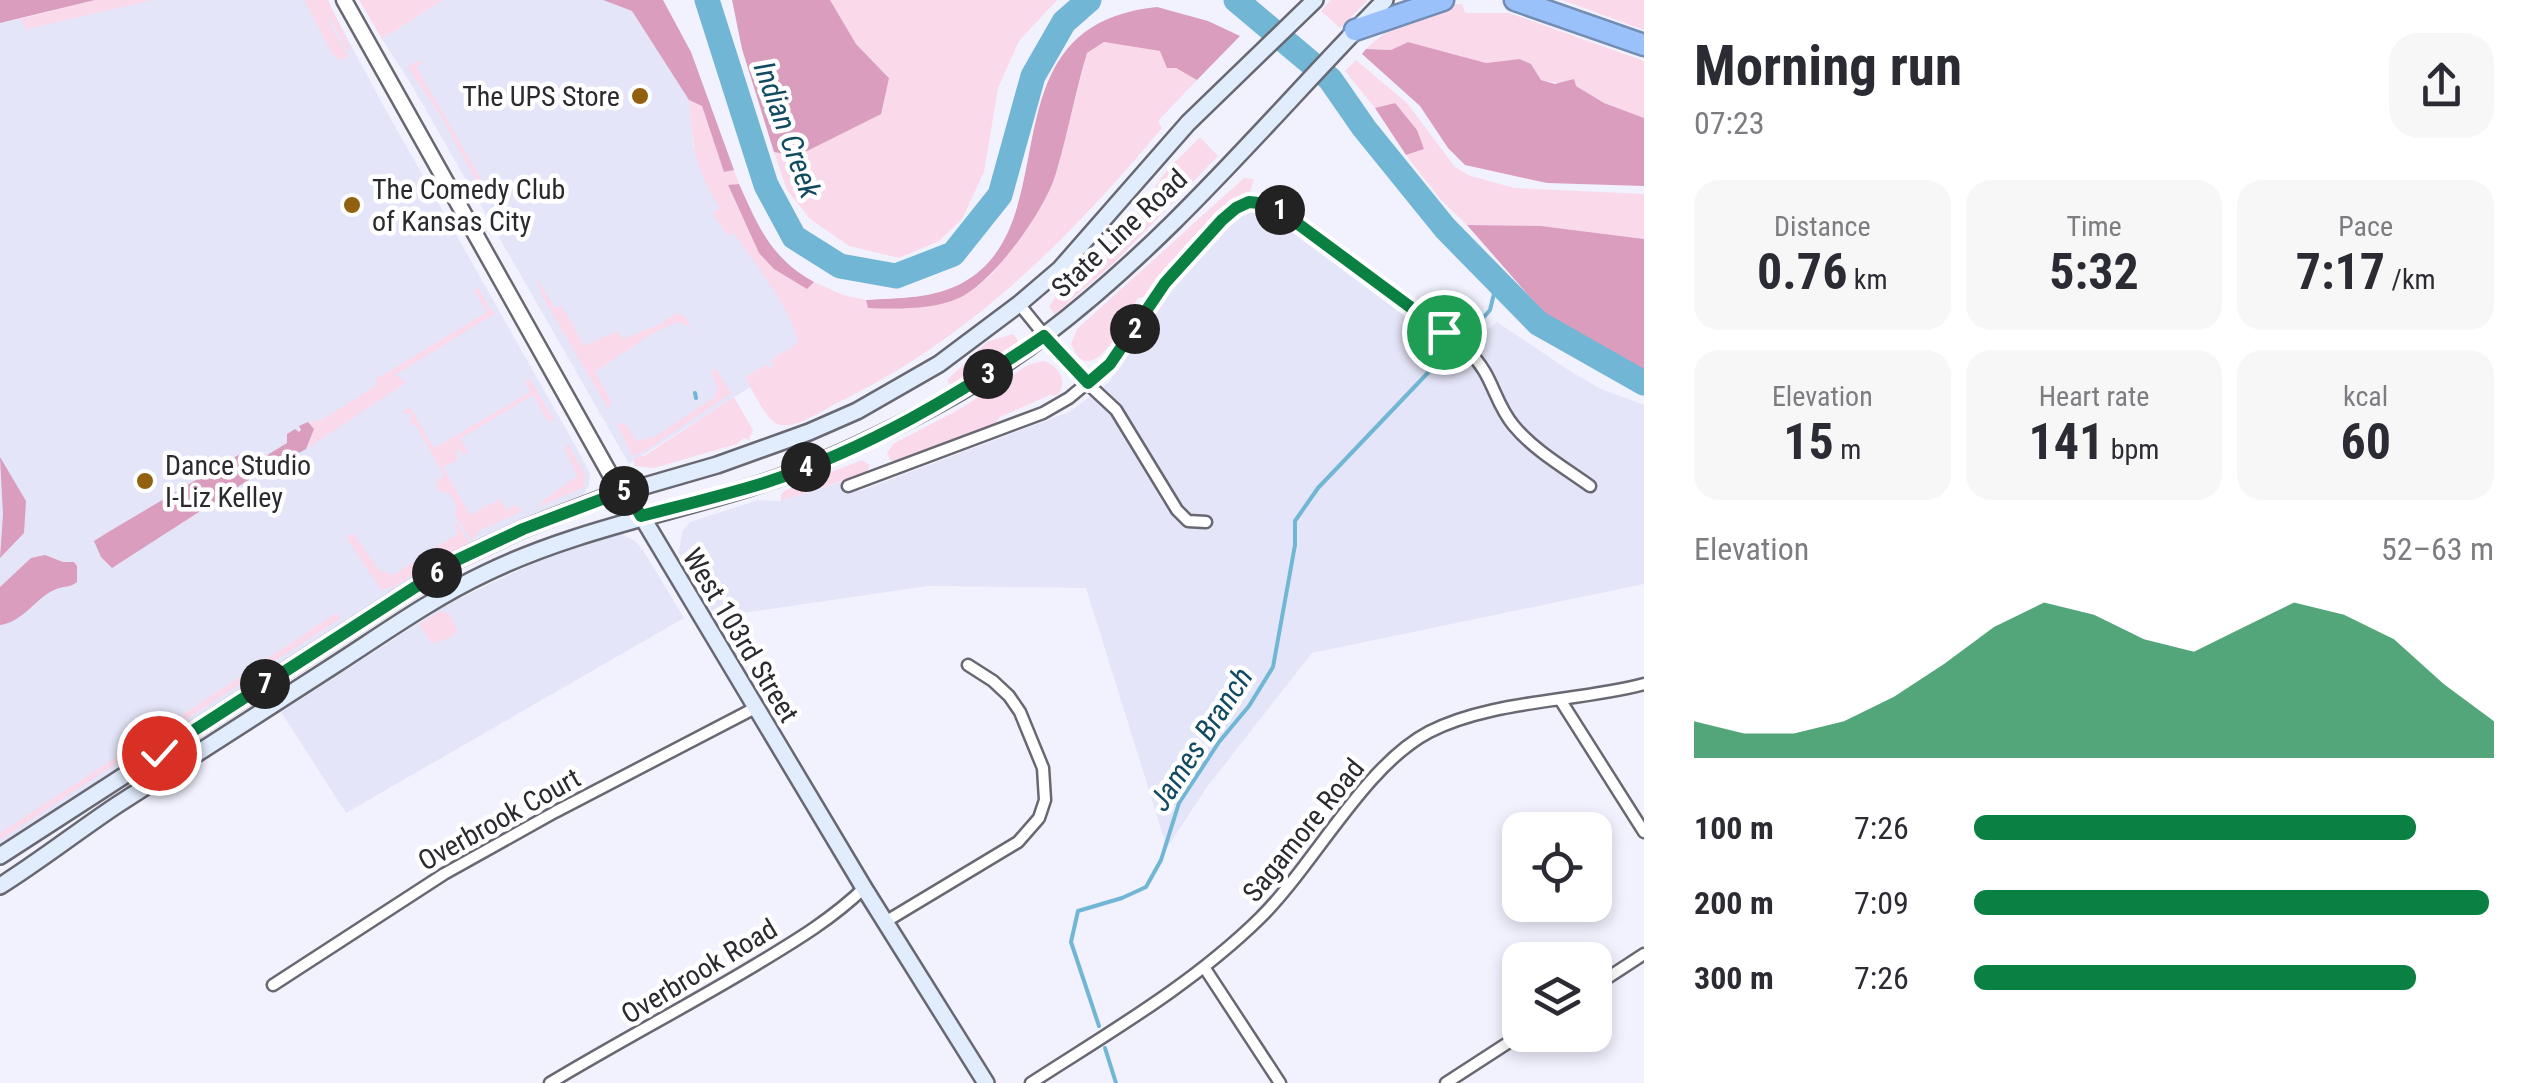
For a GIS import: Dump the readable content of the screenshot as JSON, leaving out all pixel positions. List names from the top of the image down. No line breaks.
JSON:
{"streets":{"main road":["State Line Road","West 103rd Street"],"street":["Overbrook Court","Sagamore Road","Overbrook Road"]},"crossings":[["State Line Road","West 103rd Street"],["West 103rd Street","Overbrook Court"],["West 103rd Street","Overbrook Road"]],"water":["Indian Creek","James Branch"],"places":["The UPS Store","The Comedy Club of Kansas City","Dance Studio I-Liz Kelley"],"page":{"heading":["Morning run","07:23"],"stats":[["Distance","0.76 km"],["Time","5:32"],["Pace","7:17 /km"],["Elevation","15 m"],["Heart rate","141 bpm"],["kcal","60"]],"pins":["1","2","3","4","5","6","7"],"chart":["Elevation","52–63 m"],"list":[{"name":"100 m","note":"7:26"},{"name":"200 m","note":"7:09"},{"name":"300 m","note":"7:26"}]}}
